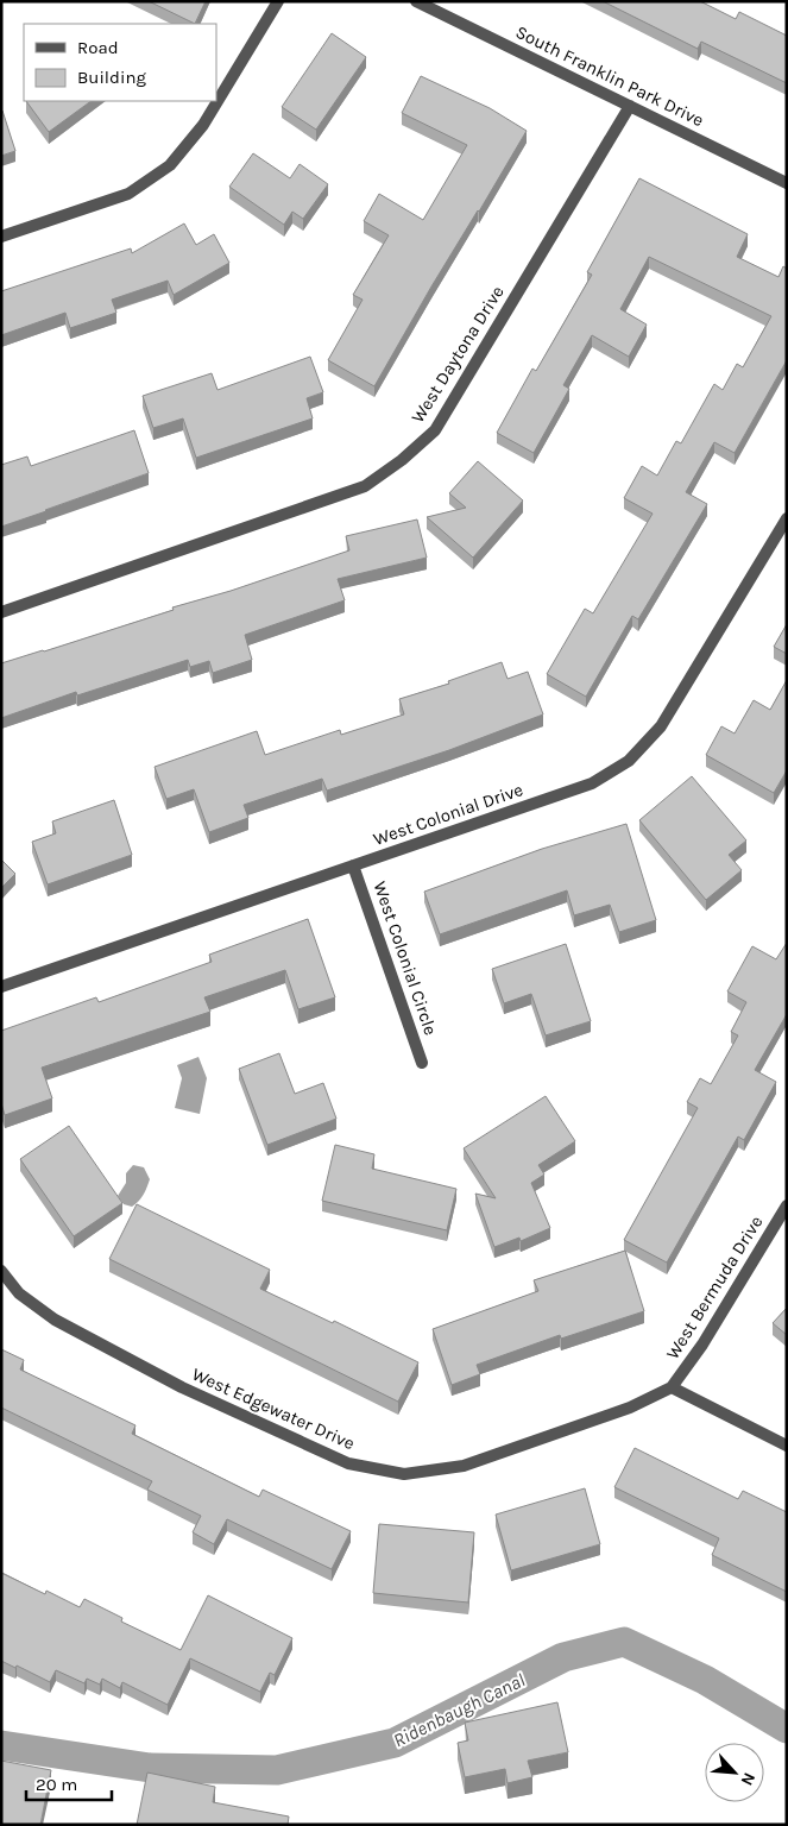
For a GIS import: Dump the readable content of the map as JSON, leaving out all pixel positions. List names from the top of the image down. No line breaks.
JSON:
{"streets":{"street":["South Franklin Park Drive","West Daytona Drive","West Colonial Drive","West Colonial Circle","West Bermuda Drive","West Edgewater Drive"]},"crossings":[["South Franklin Park Drive","West Daytona Drive"],["West Colonial Drive","West Colonial Circle"],["West Bermuda Drive","West Edgewater Drive"]],"water":["Ridenbaugh Canal"],"legend":["Road","Building"],"scale_bar":"20 m","north":"bottom right"}
